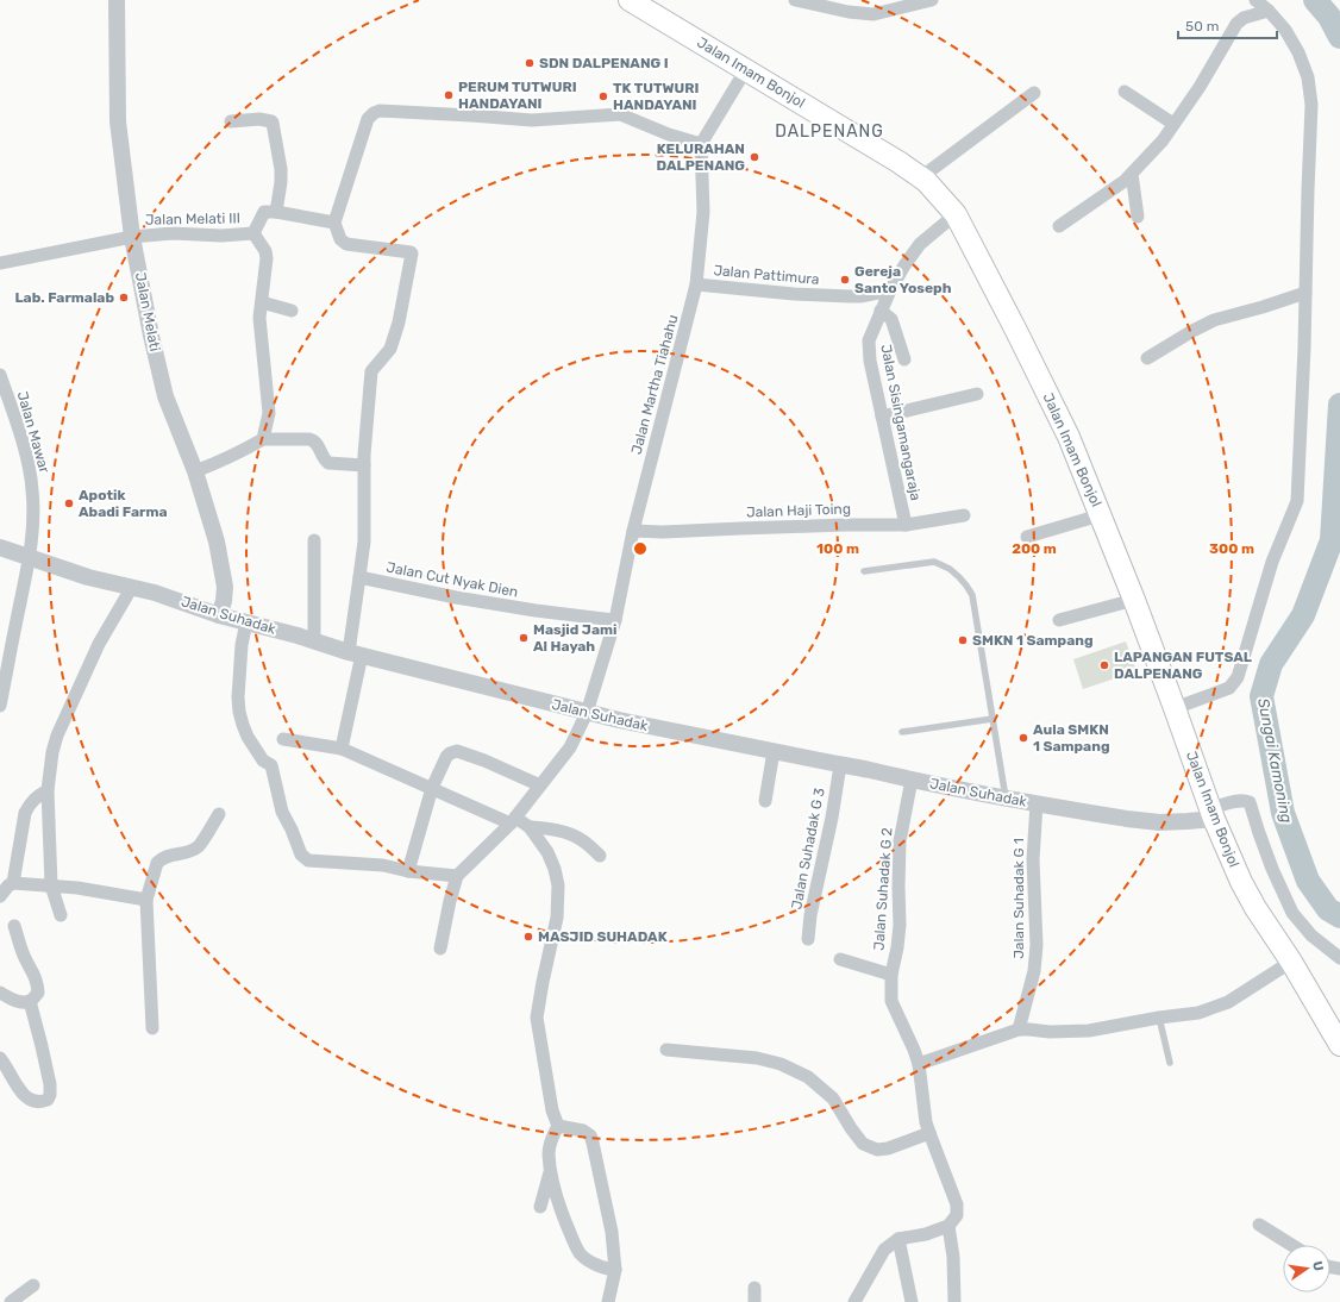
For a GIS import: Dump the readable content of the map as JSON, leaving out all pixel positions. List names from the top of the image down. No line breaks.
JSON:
{"streets":{"main road":["Jalan Imam Bonjol"],"street":["Jalan Melati III","Jalan Pattimura","Jalan Melati","Jalan Martha Tiahahu","Jalan Sisingamangaraja","Jalan Mawar","Jalan Haji Toing","Jalan Cut Nyak Dien","Jalan Suhadak","Jalan Suhadak G 3","Jalan Suhadak G 2","Jalan Suhadak G 1"]},"crossings":[["Jalan Imam Bonjol","Jalan Sisingamangaraja"],["Jalan Imam Bonjol","Jalan Suhadak"],["Jalan Melati III","Jalan Melati"],["Jalan Pattimura","Jalan Martha Tiahahu"],["Jalan Pattimura","Jalan Sisingamangaraja"],["Jalan Melati","Jalan Suhadak"],["Jalan Martha Tiahahu","Jalan Haji Toing"],["Jalan Martha Tiahahu","Jalan Cut Nyak Dien"],["Jalan Martha Tiahahu","Jalan Suhadak"],["Jalan Sisingamangaraja","Jalan Haji Toing"],["Jalan Mawar","Jalan Suhadak"],["Jalan Suhadak","Jalan Suhadak G 3"],["Jalan Suhadak","Jalan Suhadak G 2"],["Jalan Suhadak","Jalan Suhadak G 1"]],"districts":["DALPENANG"],"water":["Sungai Kamoning"],"places":["SDN DALPENANG I","PERUM TUTWURI HANDAYANI","TK TUTWURI HANDAYANI","KELURAHAN DALPENANG","Gereja Santo Yoseph","Lab. Farmalab","Apotik Abadi Farma","Masjid Jami Al Hayah","SMKN 1 Sampang","LAPANGAN FUTSAL DALPENANG","Aula SMKN 1 Sampang","MASJID SUHADAK"],"scale_bar":"50 m","north":"right","rings":["100 m","200 m","300 m"]}
